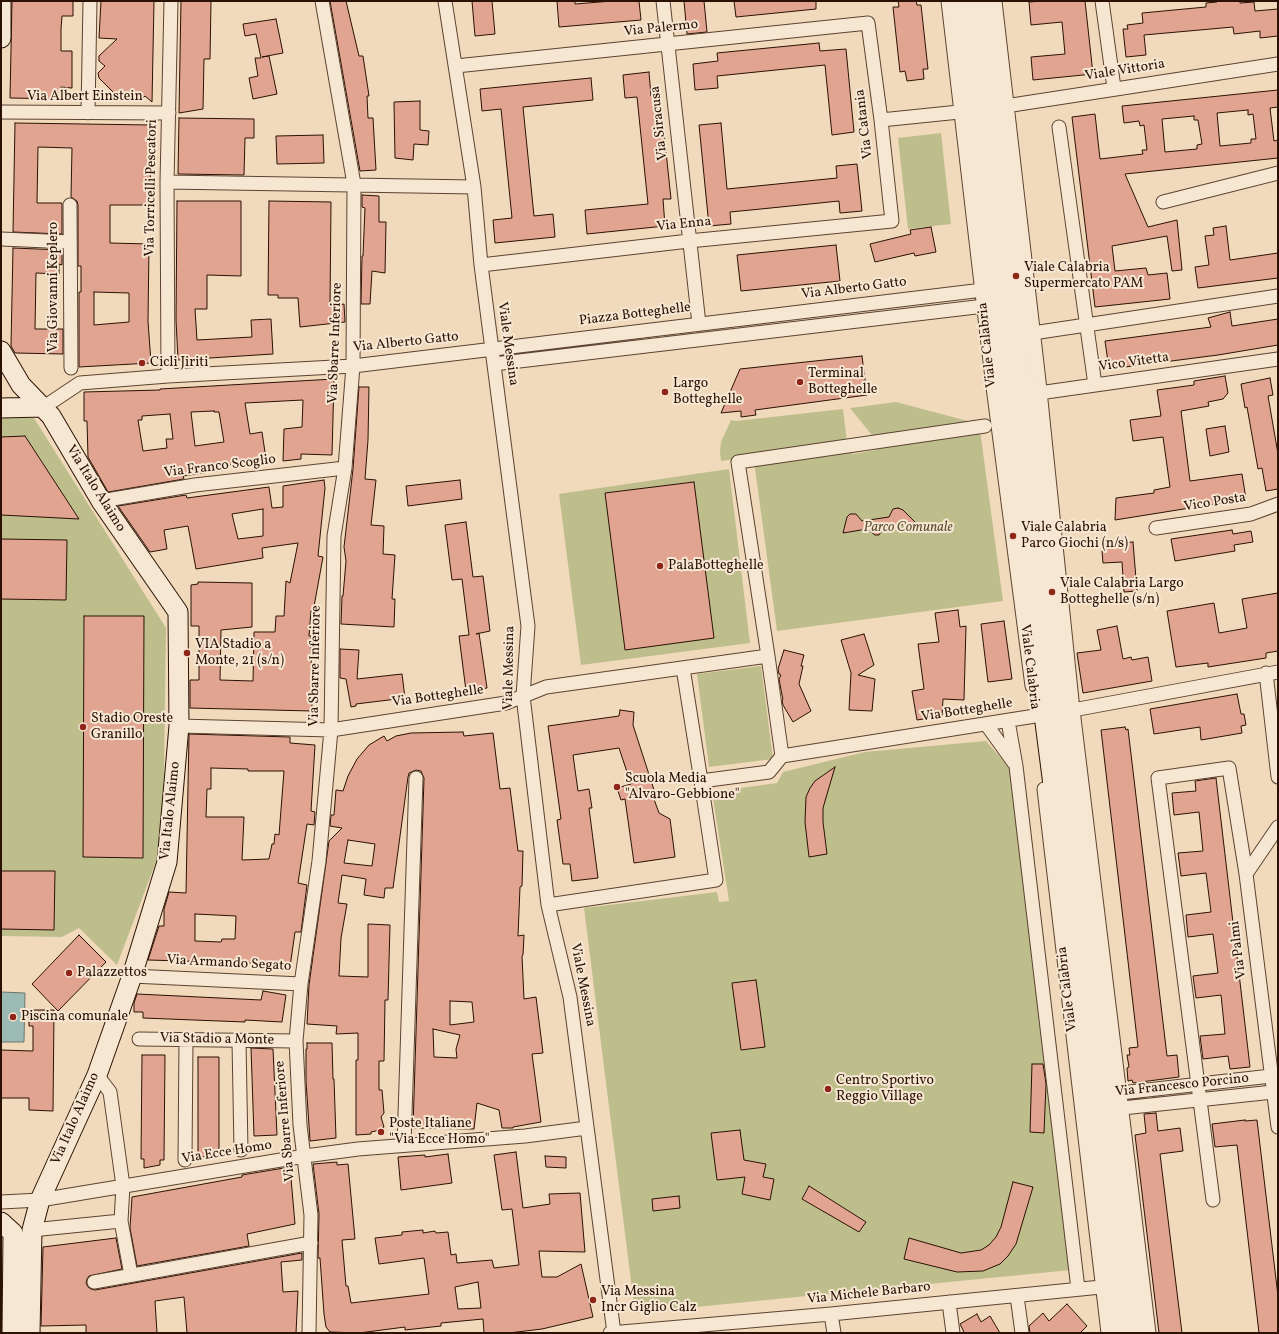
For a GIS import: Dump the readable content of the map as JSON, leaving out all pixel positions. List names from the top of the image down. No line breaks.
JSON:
{"streets":{"main road":["Viale Calabria","Via Italo Alaimo"],"street":["Via Palermo","Viale Vittoria","Via Albert Einstein","Via Siracusa","Via Catania","Via Torricelli Pescatori","Via Enna","Via Giovanni Keplero","Via Alberto Gatto","Piazza Botteghelle","Via Sbarre Inferiore","Viale Messina","Vico Vitetta","Via Franco Scoglio","Vico Posta","Via Botteghelle","Via Palmi","Via Armando Segato","Via Stadio a Monte","Via Francesco Porcino","Via Ecce Homo","Via Michele Barbaro"]},"crossings":[["Via Palermo","Via Siracusa"],["Via Palermo","Via Catania"],["Via Palermo","Viale Messina"],["Viale Vittoria","Via Catania"],["Viale Vittoria","Viale Calabria"],["Via Albert Einstein","Via Torricelli Pescatori"],["Via Siracusa","Via Enna"],["Via Siracusa","Piazza Botteghelle"],["Via Catania","Via Enna"],["Via Torricelli Pescatori","Via Alberto Gatto"],["Via Enna","Piazza Botteghelle"],["Via Enna","Viale Messina"],["Via Alberto Gatto","Piazza Botteghelle"],["Via Alberto Gatto","Via Sbarre Inferiore"],["Via Alberto Gatto","Viale Messina"],["Via Alberto Gatto","Viale Calabria"],["Via Alberto Gatto","Via Italo Alaimo"],["Piazza Botteghelle","Viale Messina"],["Via Sbarre Inferiore","Via Franco Scoglio"],["Via Sbarre Inferiore","Via Botteghelle"],["Via Sbarre Inferiore","Via Armando Segato"],["Via Sbarre Inferiore","Via Stadio a Monte"],["Via Sbarre Inferiore","Via Ecce Homo"],["Viale Messina","Via Botteghelle"],["Viale Messina","Via Ecce Homo"],["Viale Messina","Via Michele Barbaro"],["Viale Calabria","Vico Vitetta"],["Viale Calabria","Via Botteghelle"],["Viale Calabria","Via Francesco Porcino"],["Viale Calabria","Via Michele Barbaro"],["Via Franco Scoglio","Via Italo Alaimo"],["Via Italo Alaimo","Via Botteghelle"],["Via Italo Alaimo","Via Armando Segato"],["Via Italo Alaimo","Via Ecce Homo"],["Via Palmi","Via Francesco Porcino"]],"parks":["Parco Comunale"],"places":["Viale Calabria Supermercato PAM","Cicli Jiriti","Terminal Botteghelle","Largo Botteghelle","Viale Calabria Parco Giochi (n/s)","PalaBotteghelle","Viale Calabria Largo Botteghelle (s/n)","VIA Stadio a Monte, 21 (s/n)","Stadio Oreste Granillo","Scuola Media \"Alvaro-Gebbione\"","Palazzettos","Piscina comunale","Centro Sportivo Reggio Village","Poste Italiane \"Via Ecce Homo\"","Via Messina Incr Giglio Calz"]}
